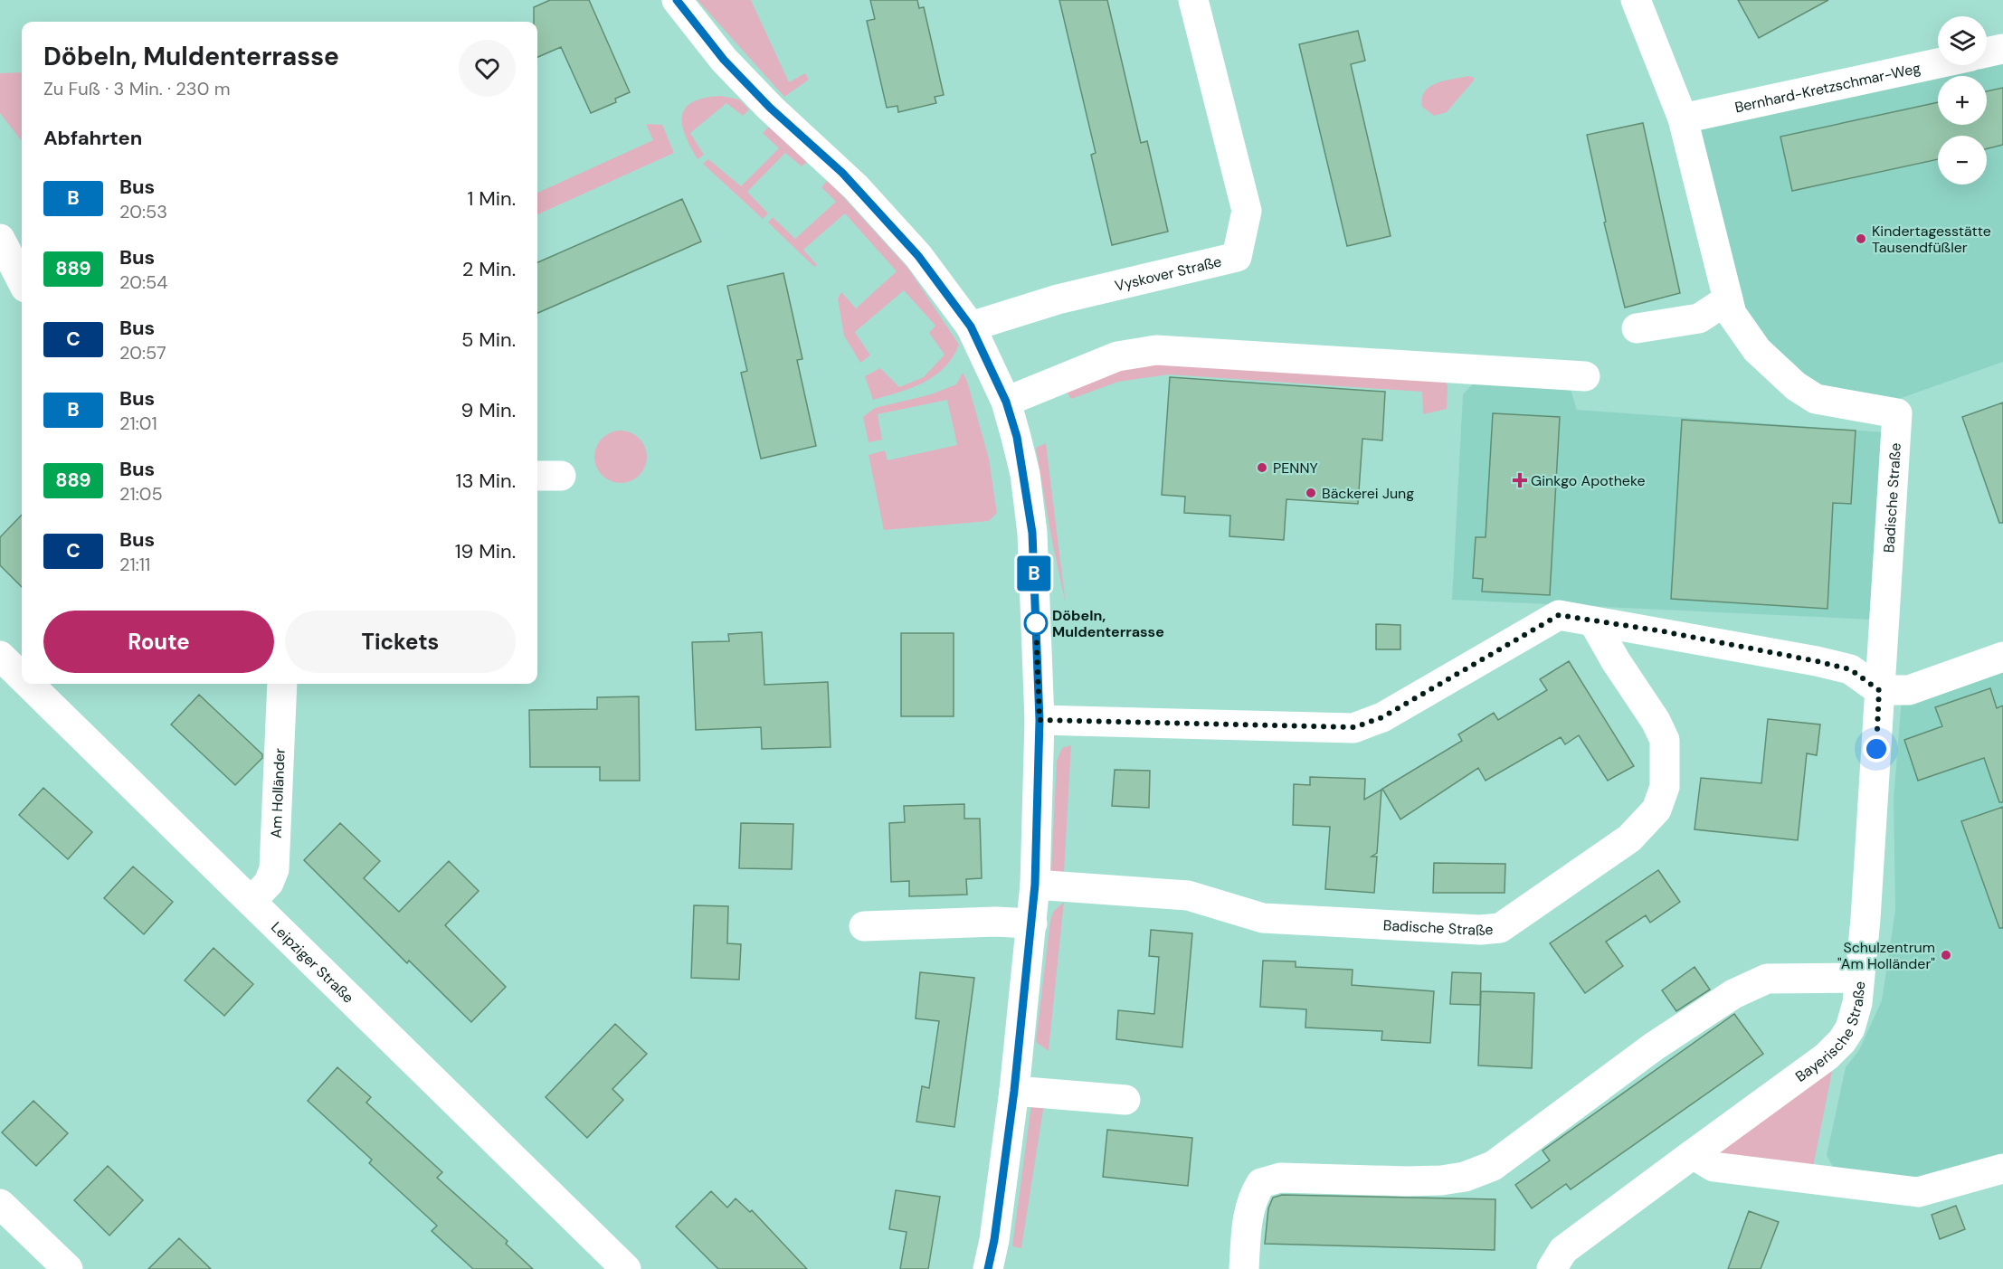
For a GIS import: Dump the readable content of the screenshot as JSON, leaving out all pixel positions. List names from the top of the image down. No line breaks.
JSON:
{"streets":{"street":["Bernhard-Kretzschmar-Weg","Vyskover Straße","Badische Straße","Am Holländer","Leipziger Straße","Bayerische Straße"]},"crossings":[["Badische Straße","Bayerische Straße"],["Am Holländer","Leipziger Straße"]],"places":{"other":["Kindertagesstätte Tausendfüßler","PENNY","Bäckerei Jung","Döbeln, Muldenterrasse","Schulzentrum \"Am Holländer\""],"health":["Ginkgo Apotheke"]},"lines":["bus line B"],"page":{"on_map":"B","map_buttons":["+","−"],"heading":[["Döbeln, Muldenterrasse","Zu Fuß · 3 Min. · 230 m"],"Abfahrten"],"list":[{"mark":"B","name":"Bus","note":"20:53","value":"1 Min."},{"mark":"889","name":"Bus","note":"20:54","value":"2 Min."},{"mark":"C","name":"Bus","note":"20:57","value":"5 Min."},{"mark":"B","name":"Bus","note":"21:01","value":"9 Min."},{"mark":"889","name":"Bus","note":"21:05","value":"13 Min."},{"mark":"C","name":"Bus","note":"21:11","value":"19 Min."}],"buttons":["Route","Tickets"]}}
